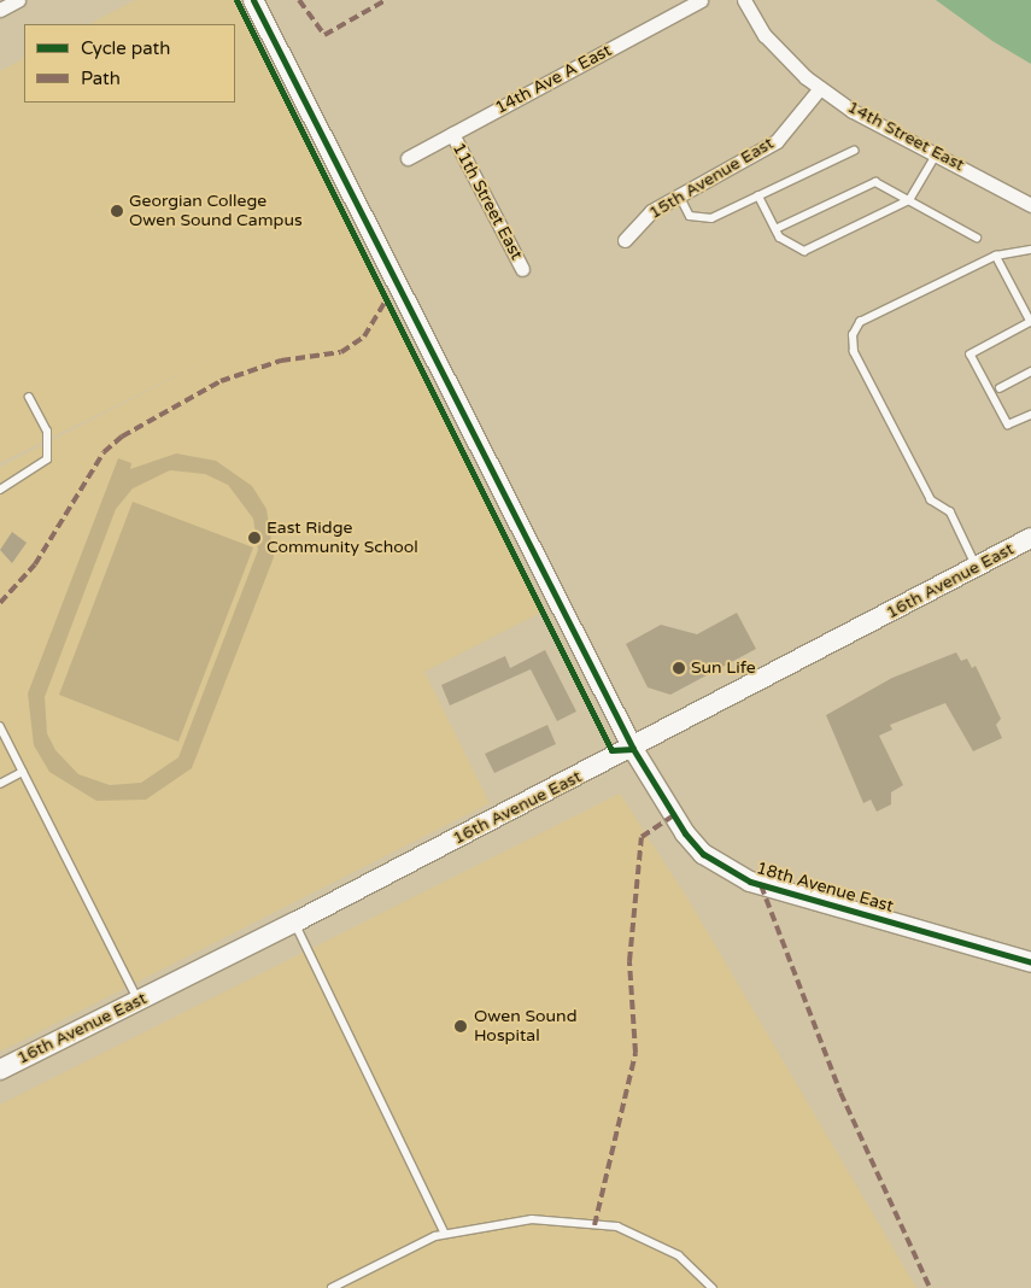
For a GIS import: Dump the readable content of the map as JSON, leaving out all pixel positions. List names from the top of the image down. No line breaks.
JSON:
{"streets":{"street":["14th Ave A East","14th Street East","15th Avenue East","11th Street East","16th Avenue East","18th Avenue East"]},"crossings":[["14th Ave A East","11th Street East"],["14th Street East","15th Avenue East"],["16th Avenue East","18th Avenue East"]],"places":["Georgian College Owen Sound Campus","East Ridge Community School","Sun Life","Owen Sound Hospital"],"legend":["Cycle path","Path"]}
